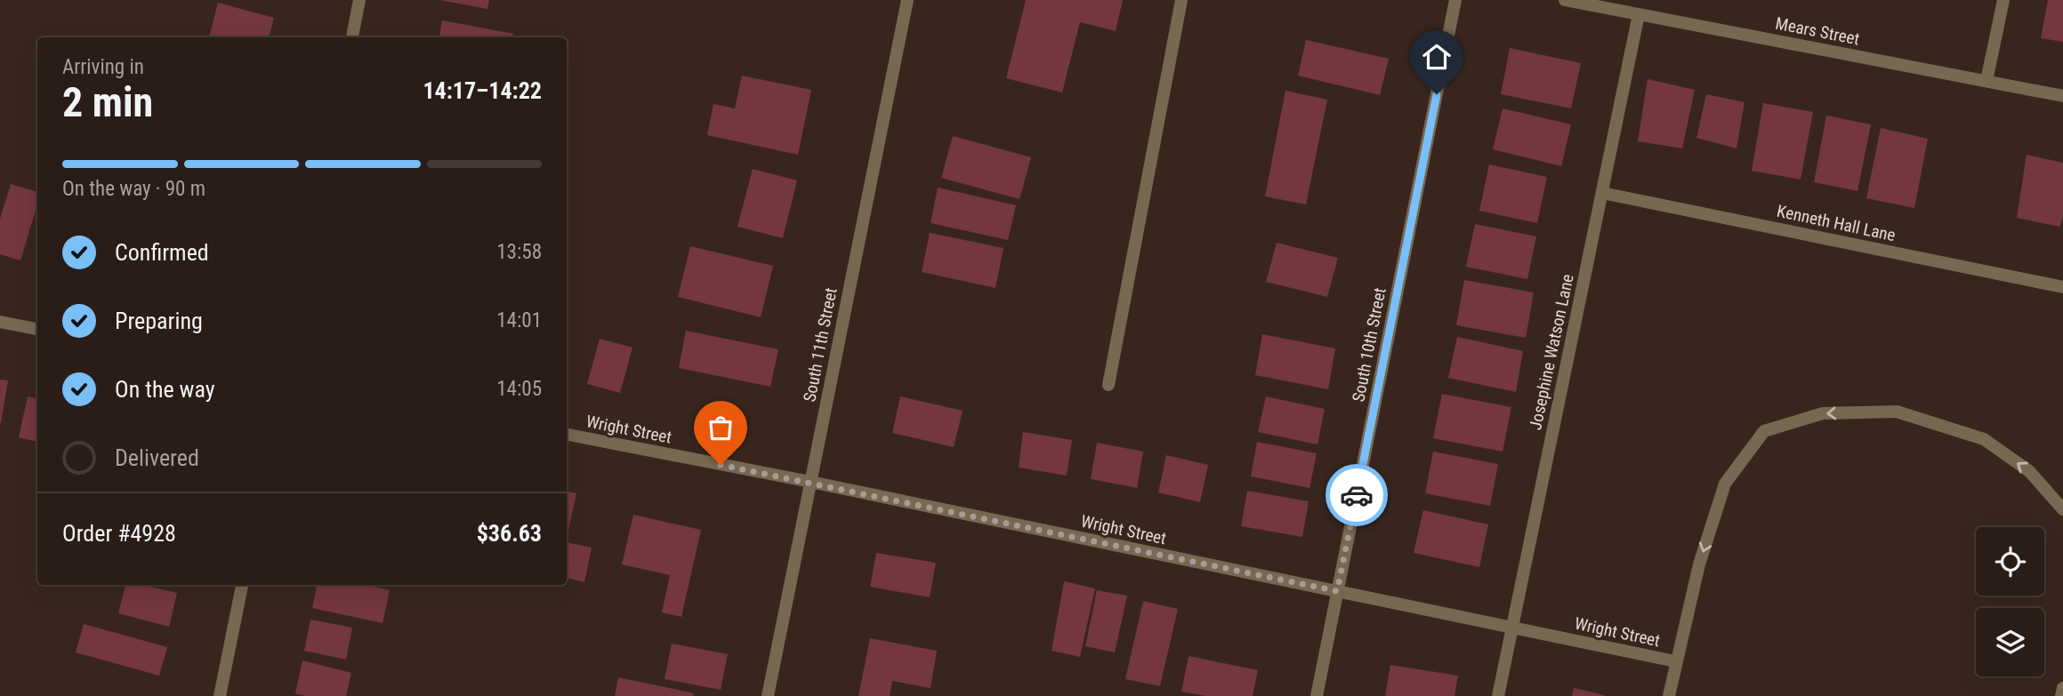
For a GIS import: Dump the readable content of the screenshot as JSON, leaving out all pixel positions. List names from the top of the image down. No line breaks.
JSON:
{"streets":{"street":["Mears Street","Kenneth Hall Lane","South 11th Street","South 10th Street","Josephine Watson Lane","Wright Street"]},"crossings":[["Mears Street","Josephine Watson Lane"],["Kenneth Hall Lane","Josephine Watson Lane"],["South 11th Street","Wright Street"],["South 10th Street","Wright Street"],["Josephine Watson Lane","Wright Street"]],"page":{"heading":["2 min","Arriving in","14:17–14:22"],"panel":["Order #4928","$36.63"],"bar":"On the way · 90 m","list":[["Confirmed","13:58"],["Preparing","14:01"],["On the way","14:05"],"Delivered"]}}
